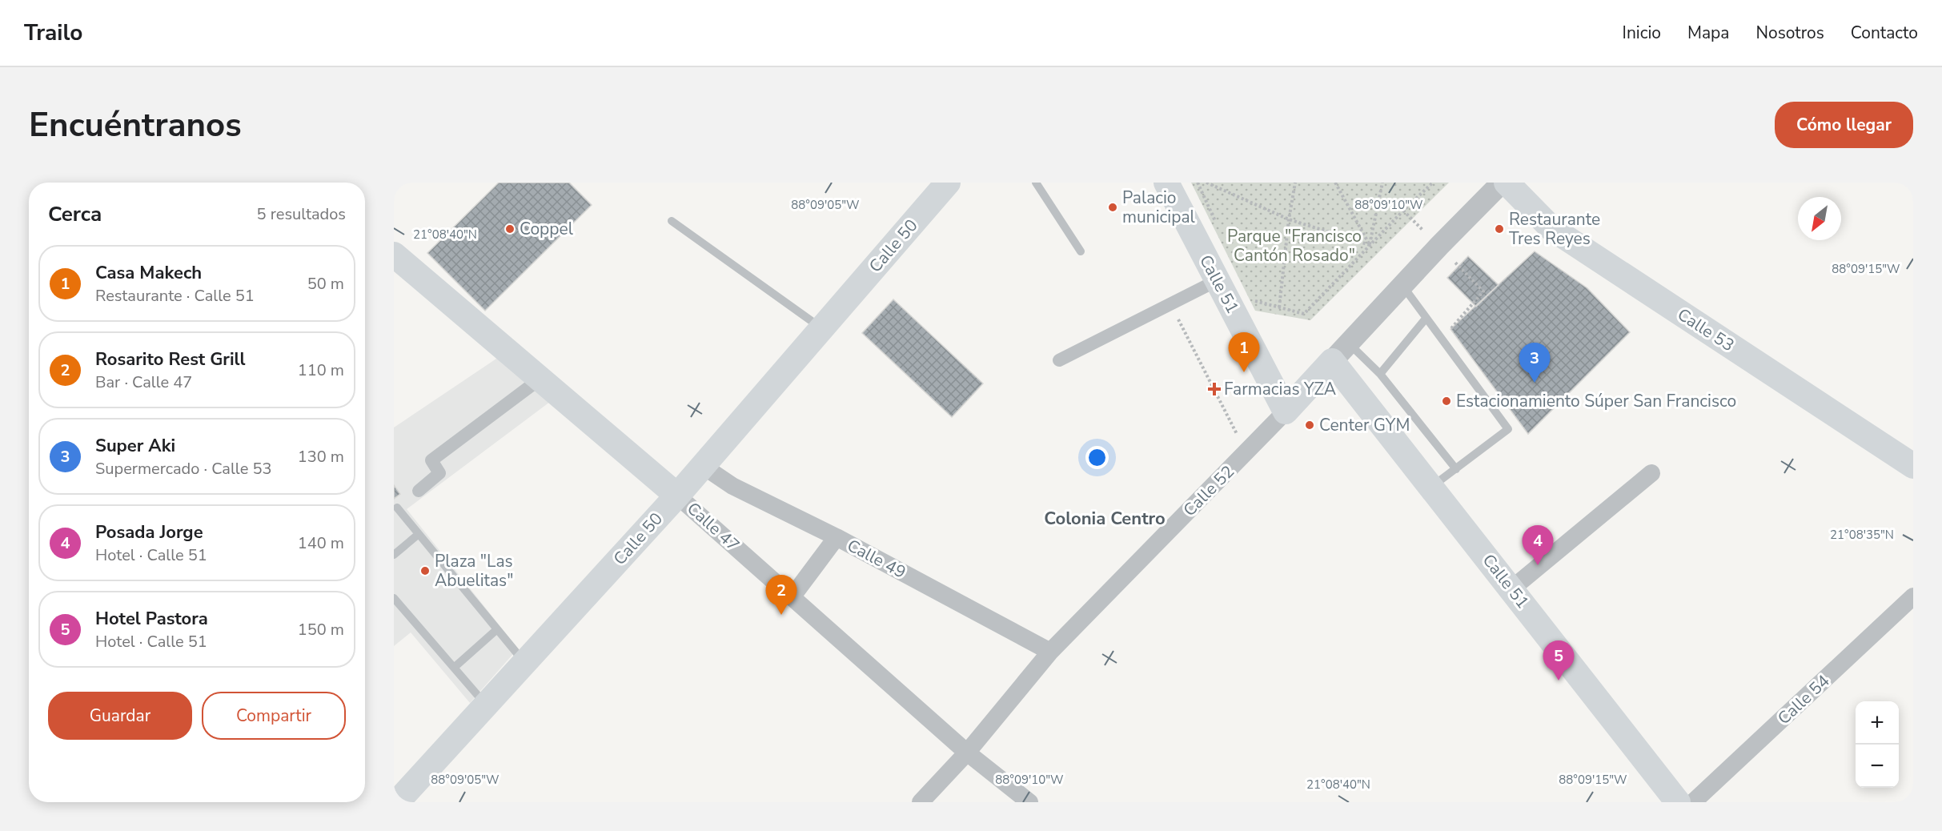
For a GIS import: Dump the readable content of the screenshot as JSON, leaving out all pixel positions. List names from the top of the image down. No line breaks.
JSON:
{"streets":{"main road":["Calle 50","Calle 51","Calle 53","Calle 52","Calle 47"],"street":["Calle 49","Calle 54"]},"crossings":[["Calle 50","Calle 47"],["Calle 50","Calle 49"],["Calle 51","Calle 52"],["Calle 52","Calle 47"],["Calle 52","Calle 49"]],"districts":["Colonia Centro"],"parks":["Parque \"Francisco Cantón Rosado\""],"places":{"other":["Palacio municipal","Coppel","Restaurante Tres Reyes","Estacionamiento Súper San Francisco","Center GYM","Plaza \"Las Abuelitas\""],"health":["Farmacias YZA"]},"north":"bottom left","page":{"header":"Trailo","nav":["Inicio","Mapa","Nosotros","Contacto"],"buttons":["Cómo llegar",["Guardar","Compartir"]],"title":"Encuéntranos","heading":["Cerca","5 resultados"],"list":[{"mark":"1","name":"Casa Makech","note":"Restaurante · Calle 51","value":"50 m"},{"mark":"2","name":"Rosarito Rest Grill","note":"Bar · Calle 47","value":"110 m"},{"mark":"3","name":"Super Aki","note":"Supermercado · Calle 53","value":"130 m"},{"mark":"4","name":"Posada Jorge","note":"Hotel · Calle 51","value":"140 m"},{"mark":"5","name":"Hotel Pastora","note":"Hotel · Calle 51","value":"150 m"}],"pins":["1","3","4","2","5"],"map_buttons":["+","−"]},"coordinates":["88°09'05\"W","88°09'10\"W","21°08'40\"N","88°09'15\"W","21°08'35\"N"]}
